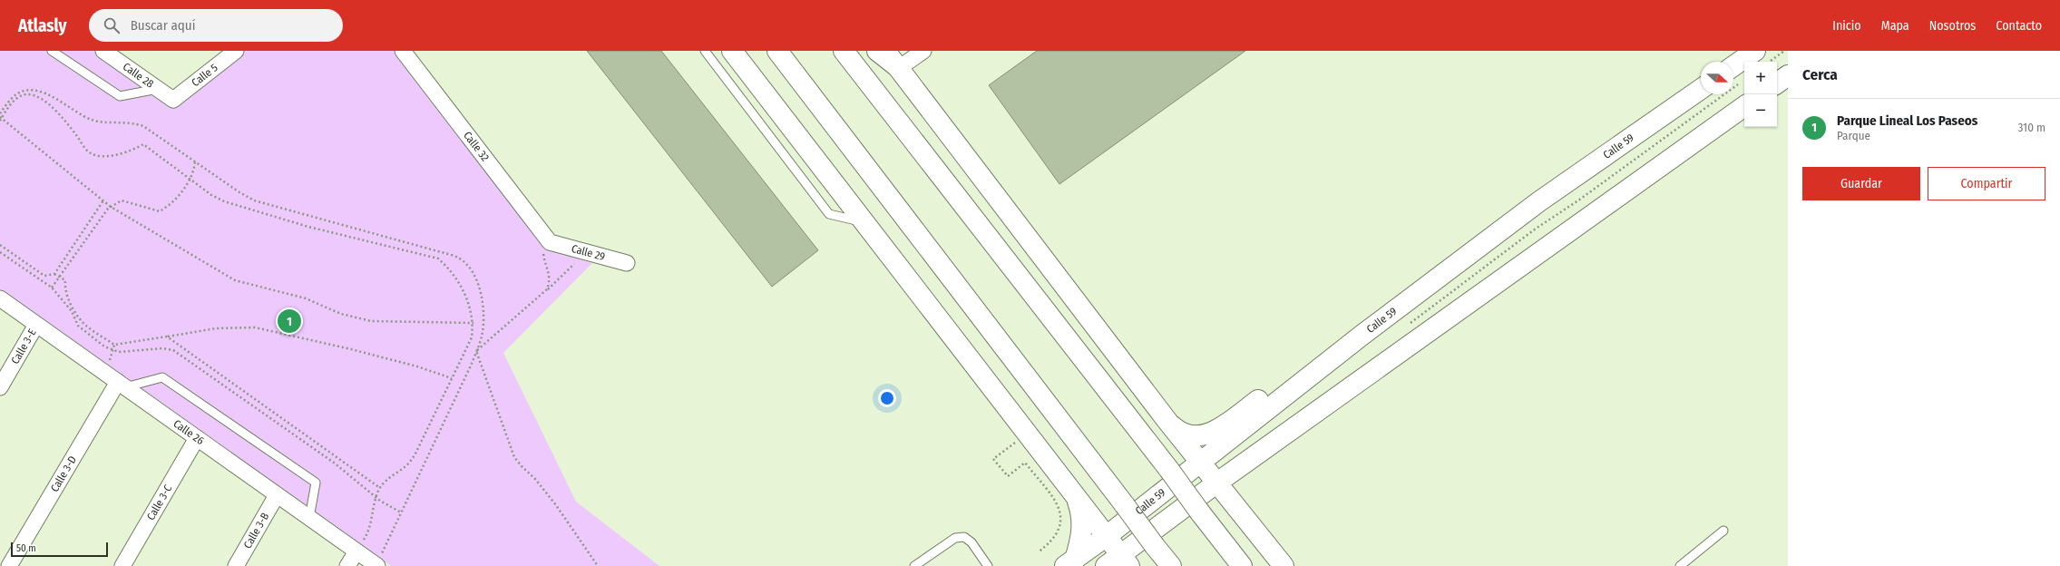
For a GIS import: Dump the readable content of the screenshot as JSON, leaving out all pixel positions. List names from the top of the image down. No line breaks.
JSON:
{"streets":{"main road":["Calle 59"],"street":["Calle 28","Calle 5","Calle 32","Calle 29","Calle 3-E","Calle 26","Calle 3-D","Calle 3-C","Calle 3-B"]},"crossings":[["Calle 28","Calle 5"],["Calle 32","Calle 29"],["Calle 3-E","Calle 26"],["Calle 26","Calle 3-D"],["Calle 26","Calle 3-C"],["Calle 26","Calle 3-B"]],"scale_bar":"50 m","north":"right","page":{"header":"Atlasly","search":"Buscar aquí","nav":["Inicio","Mapa","Nosotros","Contacto"],"heading":"Cerca","map_buttons":["+","−"],"list":[{"mark":"1","name":"Parque Lineal Los Paseos","note":"Parque","value":"310 m"}],"buttons":["Guardar","Compartir"],"pins":"1","scale":"50 m"}}
